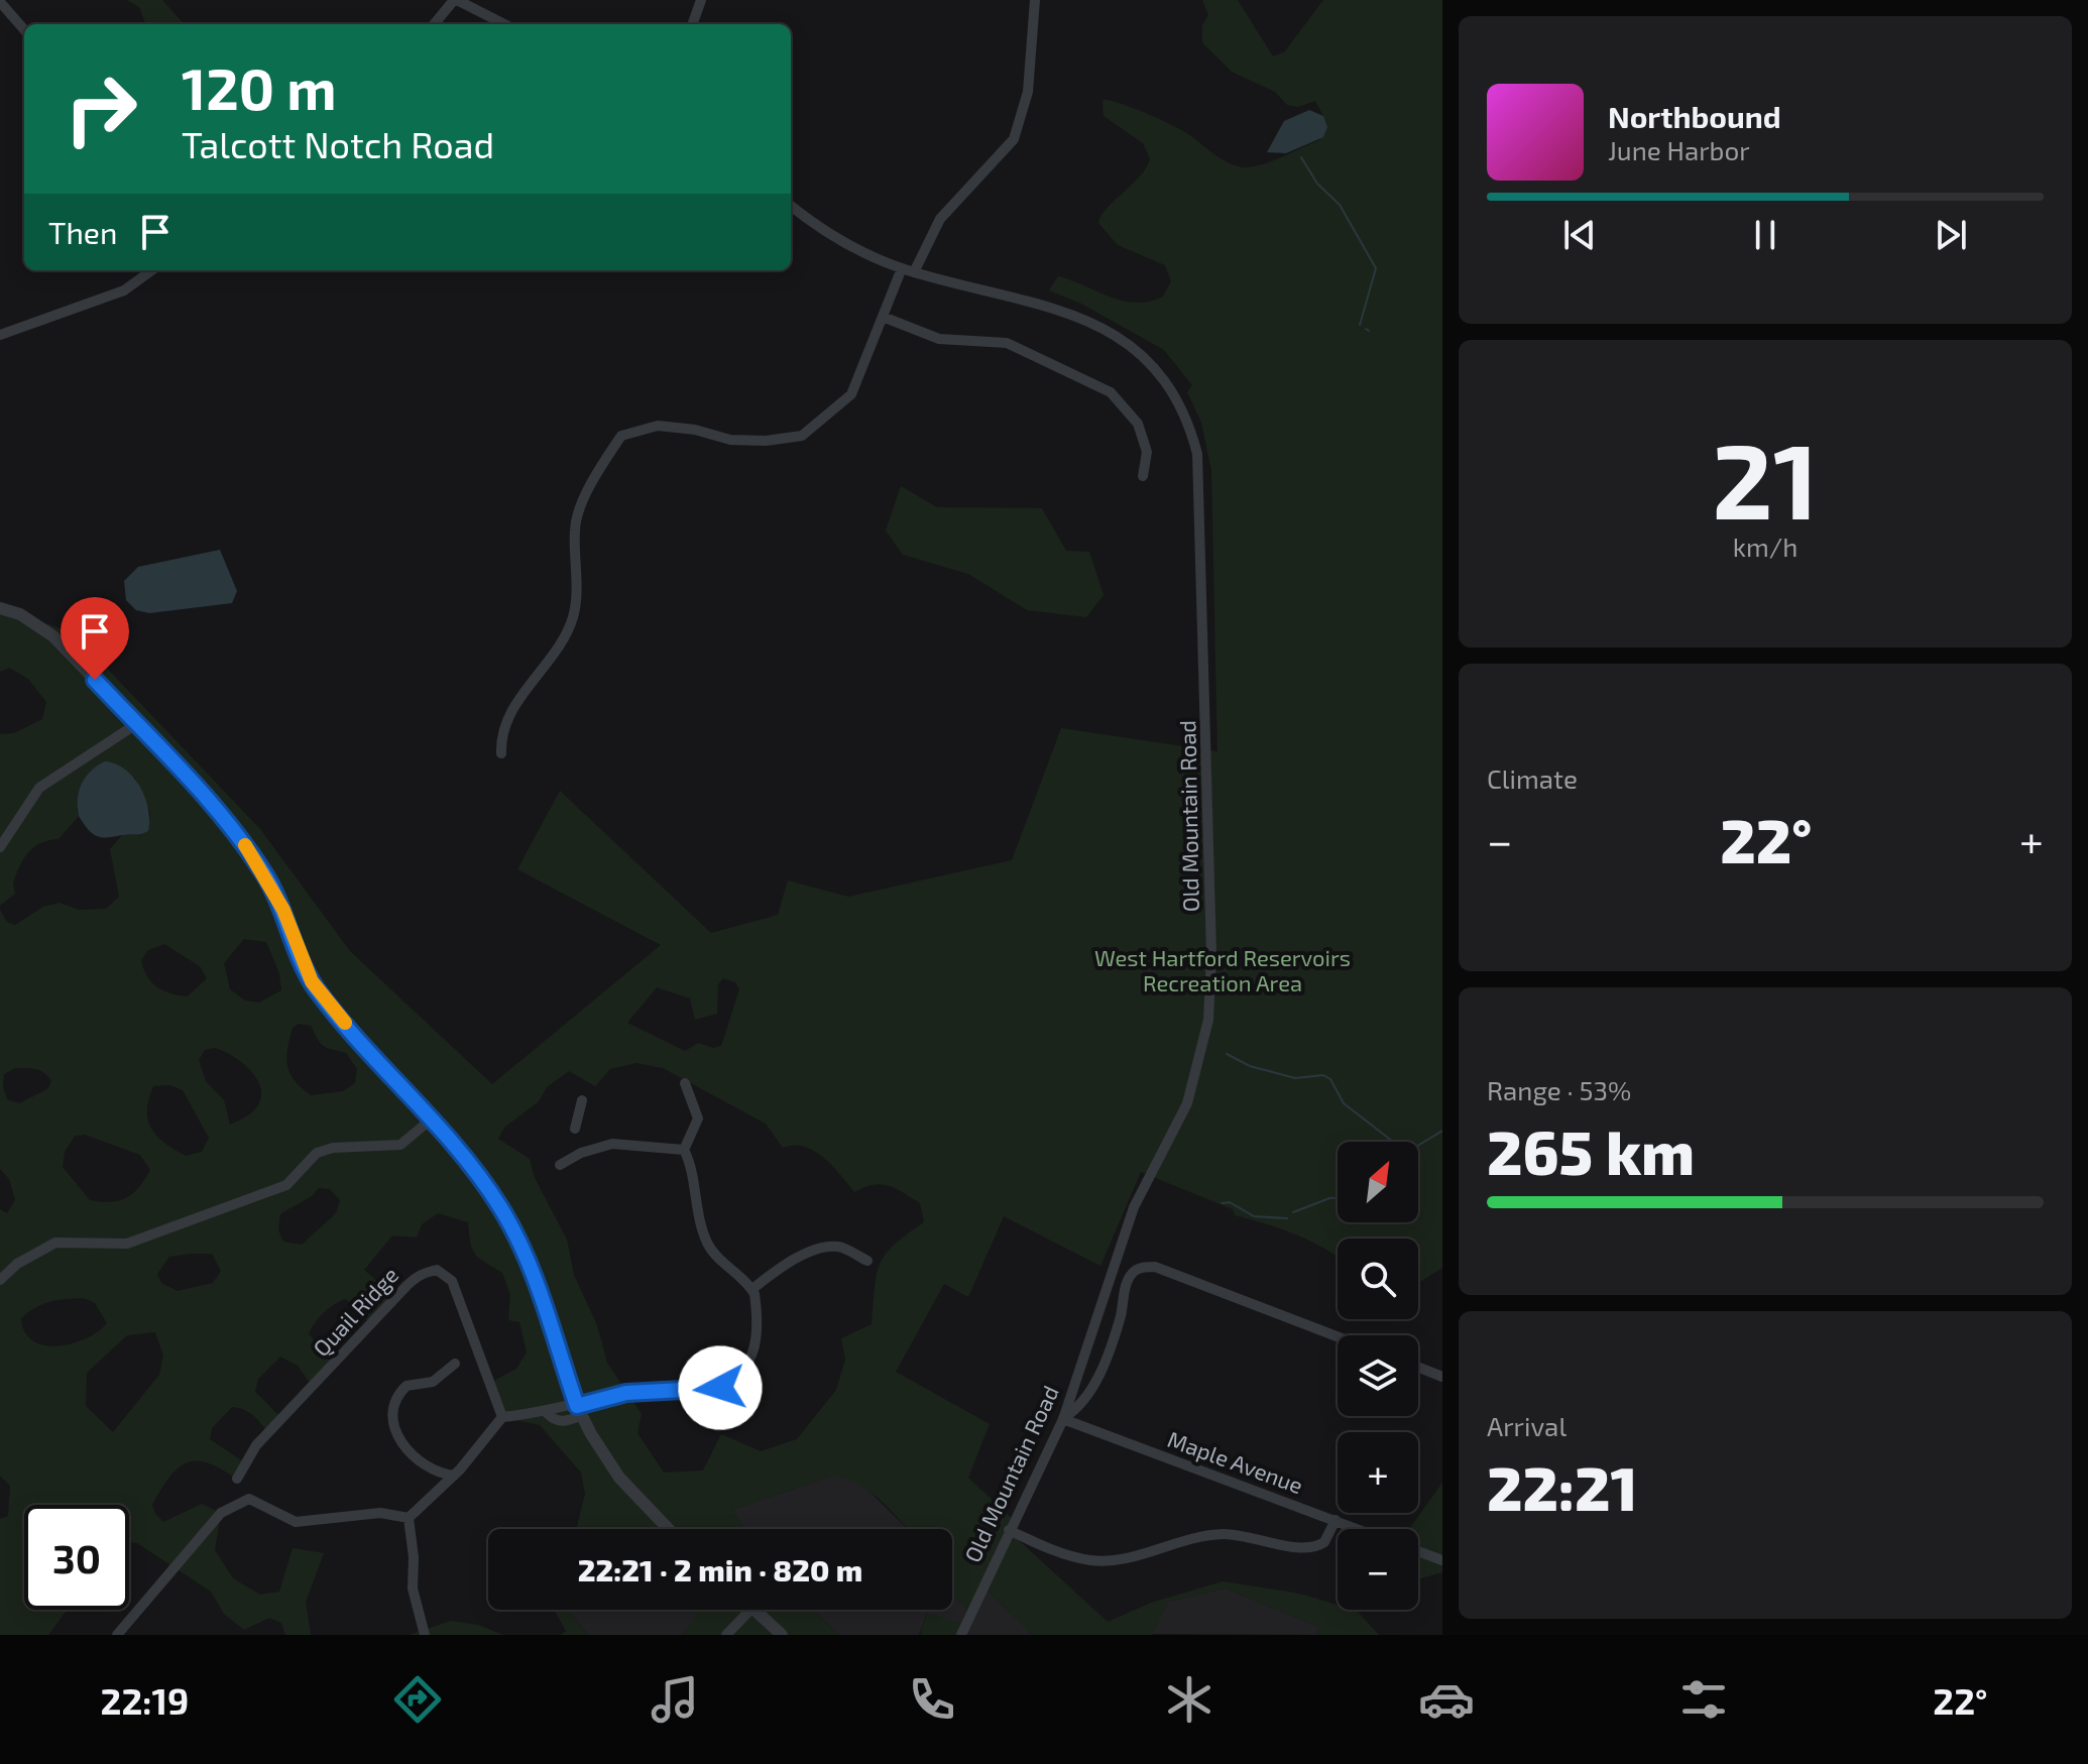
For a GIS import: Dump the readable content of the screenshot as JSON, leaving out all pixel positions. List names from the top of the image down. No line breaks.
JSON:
{"streets":{"street":["Old Mountain Road","Quail Ridge","Maple Avenue"]},"crossings":[["Old Mountain Road","Maple Avenue"]],"parks":["West Hartford Reservoirs Recreation Area"],"north":"top right","page":{"turn":["120 m","Talcott Notch Road"],"song":["Northbound","June Harbor"],"then":"Then","tile":[["21","km/h"],"Climate",["Range · 53%","265 km"],["Arrival","22:21"]],"heat":["−","22°","+"],"map_buttons":["+","−"],"limit":"30","trip":"22:21 · 2 min · 820 m","tabs":["22:19","22°"]}}
